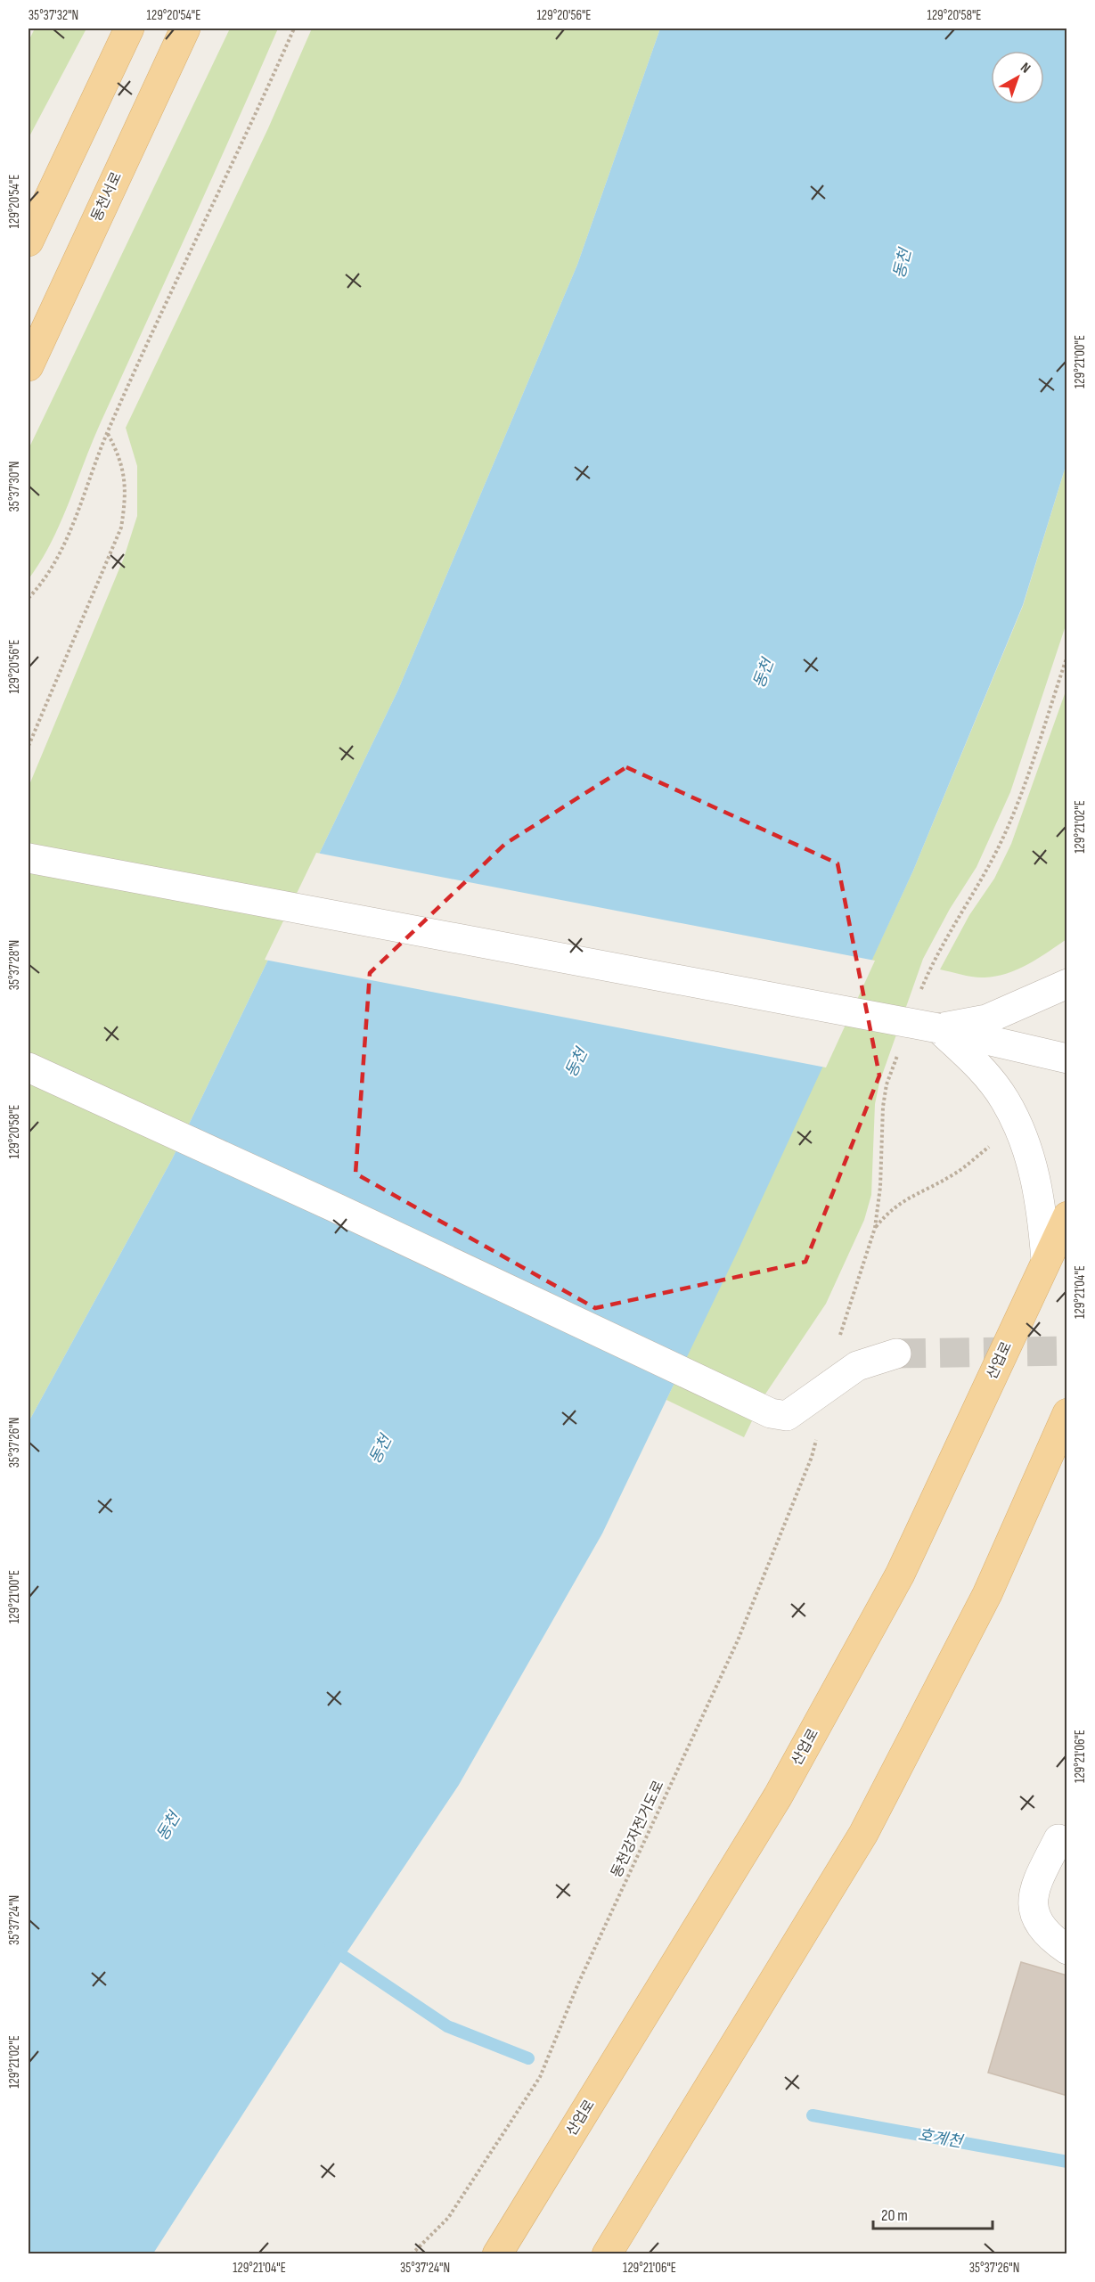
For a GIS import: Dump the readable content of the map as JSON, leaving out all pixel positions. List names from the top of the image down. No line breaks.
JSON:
{"streets":{"main road":["동천서로","산업로"],"path":["동천강자전거도로"]},"water":["동천","호계천"],"scale_bar":"20 m","north":"top right","coordinates":["35°37'32\"N","129°20'54\"E","129°20'56\"E","129°20'58\"E","129°21'00\"E","35°37'30\"N","129°21'02\"E","35°37'28\"N","129°21'04\"E","35°37'26\"N","129°21'06\"E","35°37'24\"N"]}
